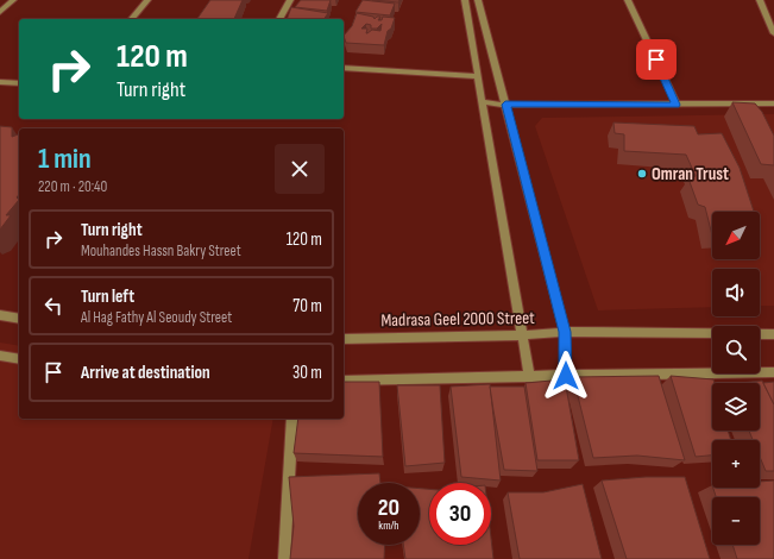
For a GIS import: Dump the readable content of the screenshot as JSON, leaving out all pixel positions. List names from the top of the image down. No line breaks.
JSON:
{"streets":{"street":["Madrasa Geel 2000 Street"]},"places":["Omran Trust"],"north":"bottom left","page":{"turn":["120 m","Turn right"],"heading":["1 min","220 m · 20:40"],"list":[{"name":"Turn right","note":"Mouhandes Hassn Bakry Street","value":"120 m"},{"name":"Turn left","note":"Al Hag Fathy Al Seoudy Street","value":"70 m"},{"name":"Arrive at destination","value":"30 m"}],"map_buttons":["+","−"],"speed":"20 km/h","limit":"30"}}
